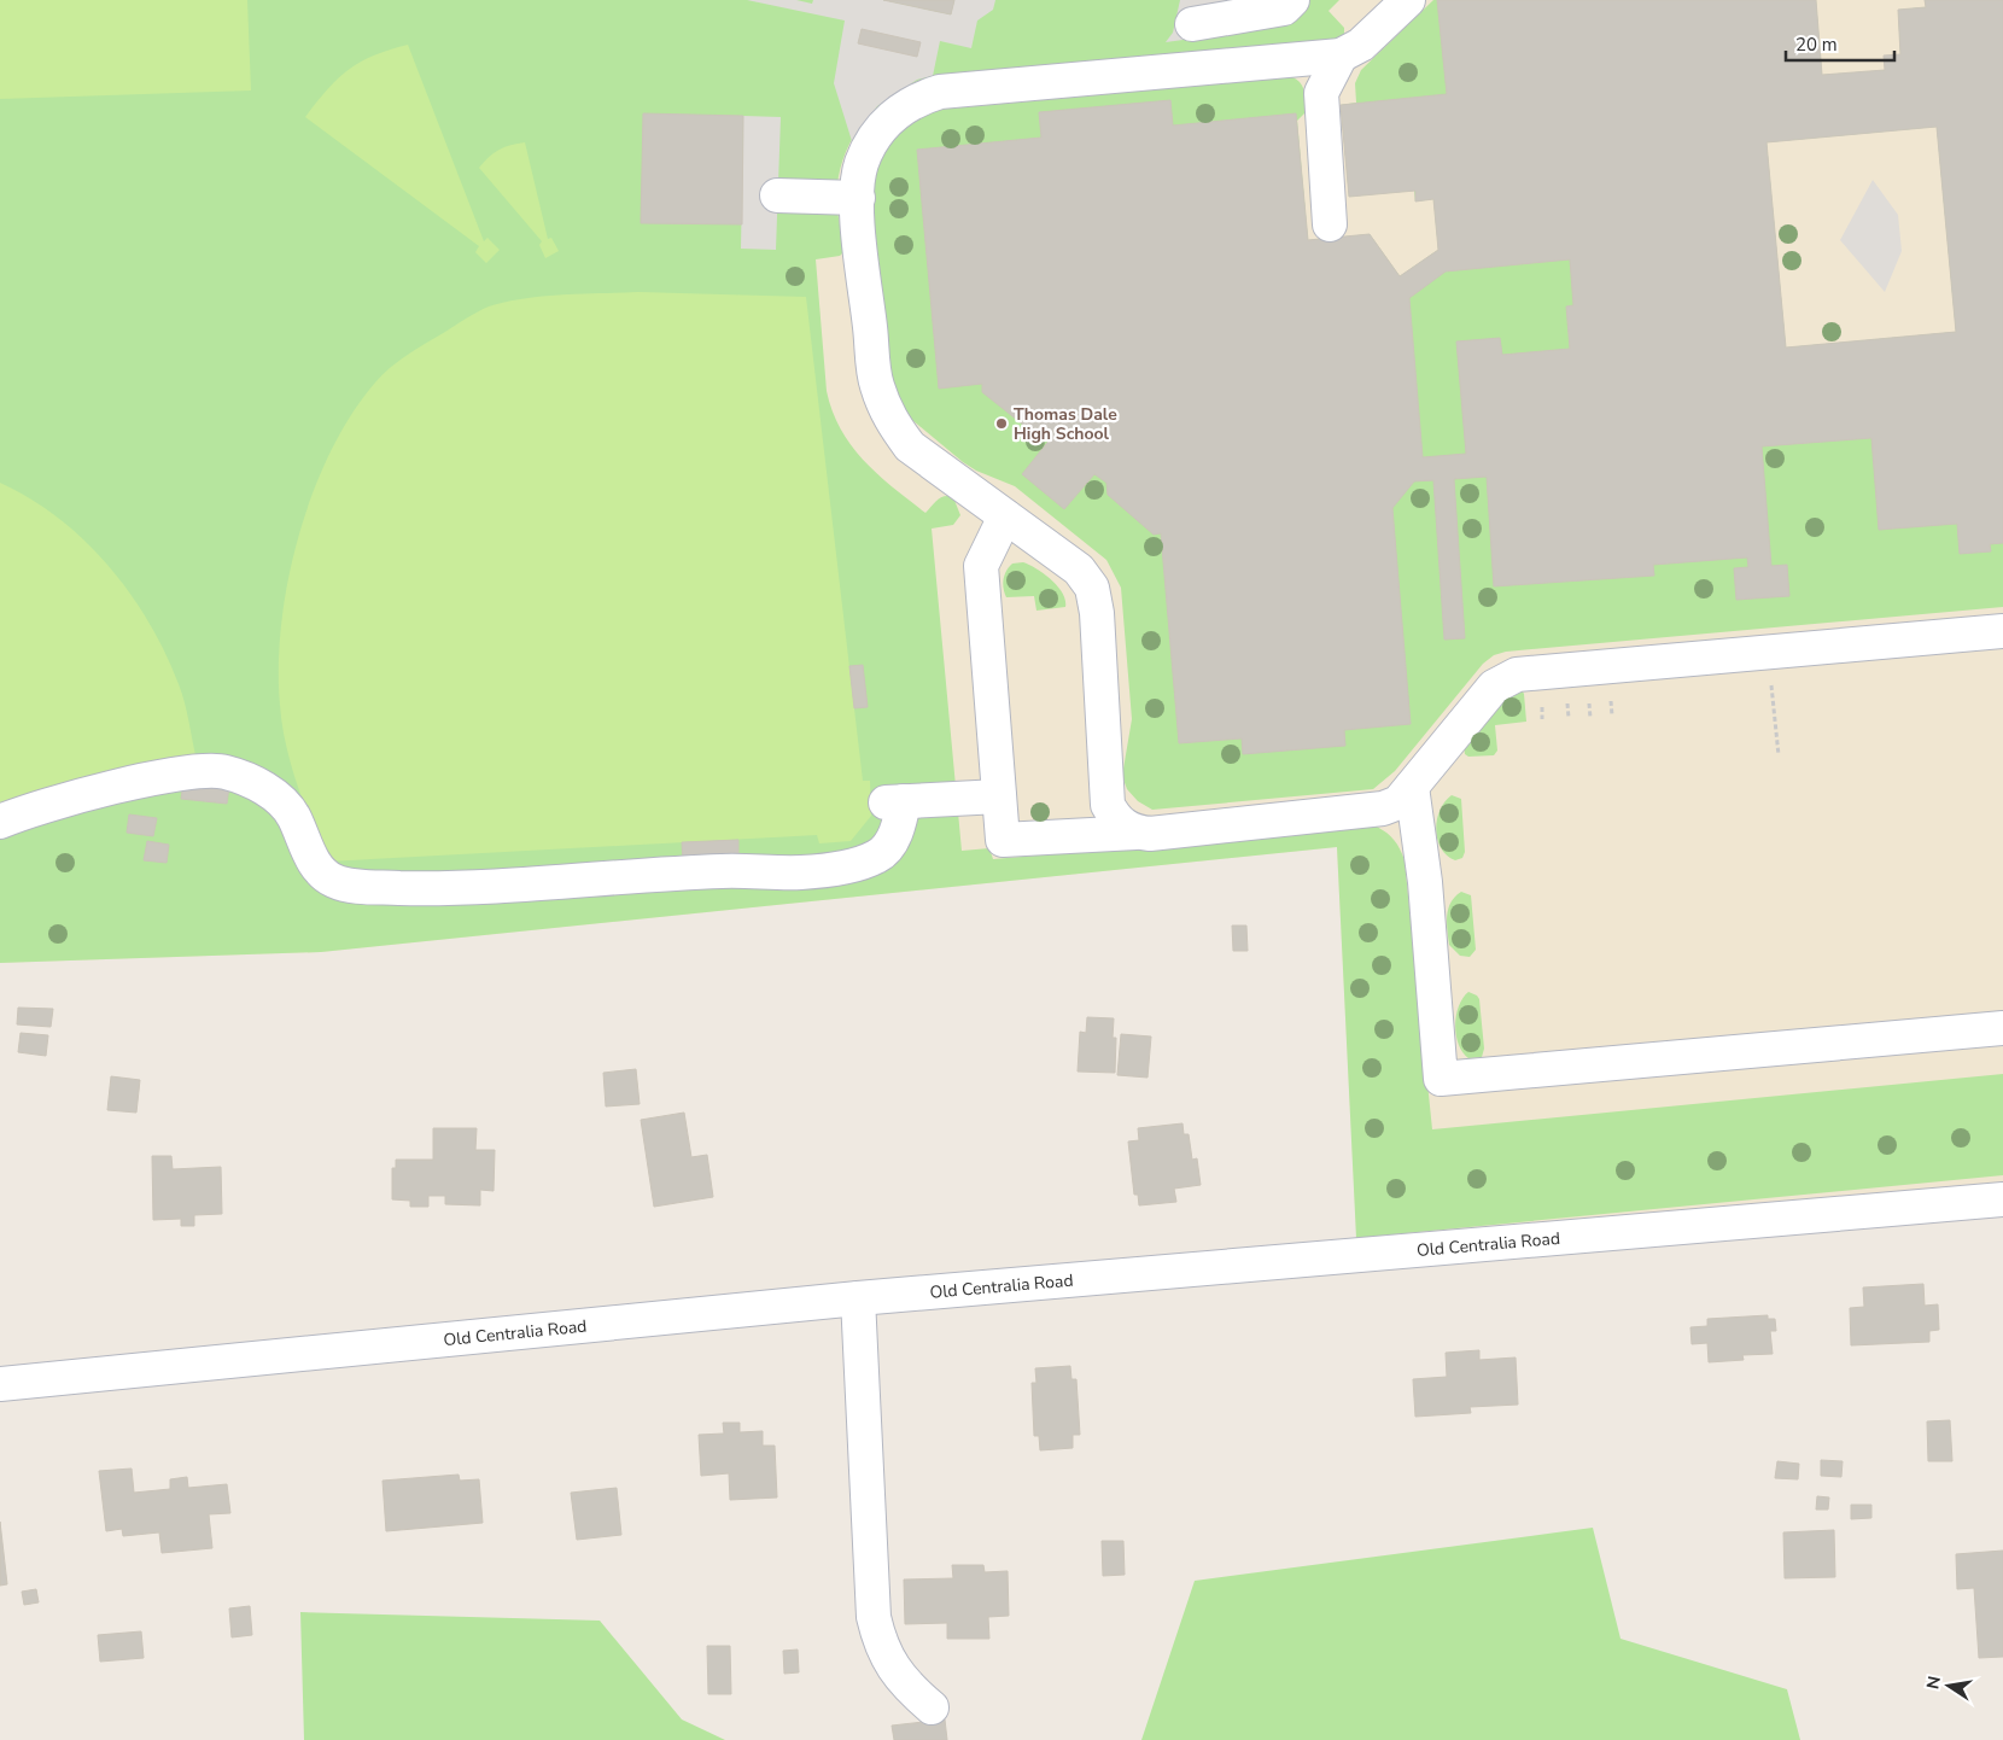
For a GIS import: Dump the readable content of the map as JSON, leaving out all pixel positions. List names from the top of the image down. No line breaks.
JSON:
{"streets":{"street":["Old Centralia Road"]},"places":["Thomas Dale High School"],"scale_bar":"20 m","north":"left"}
